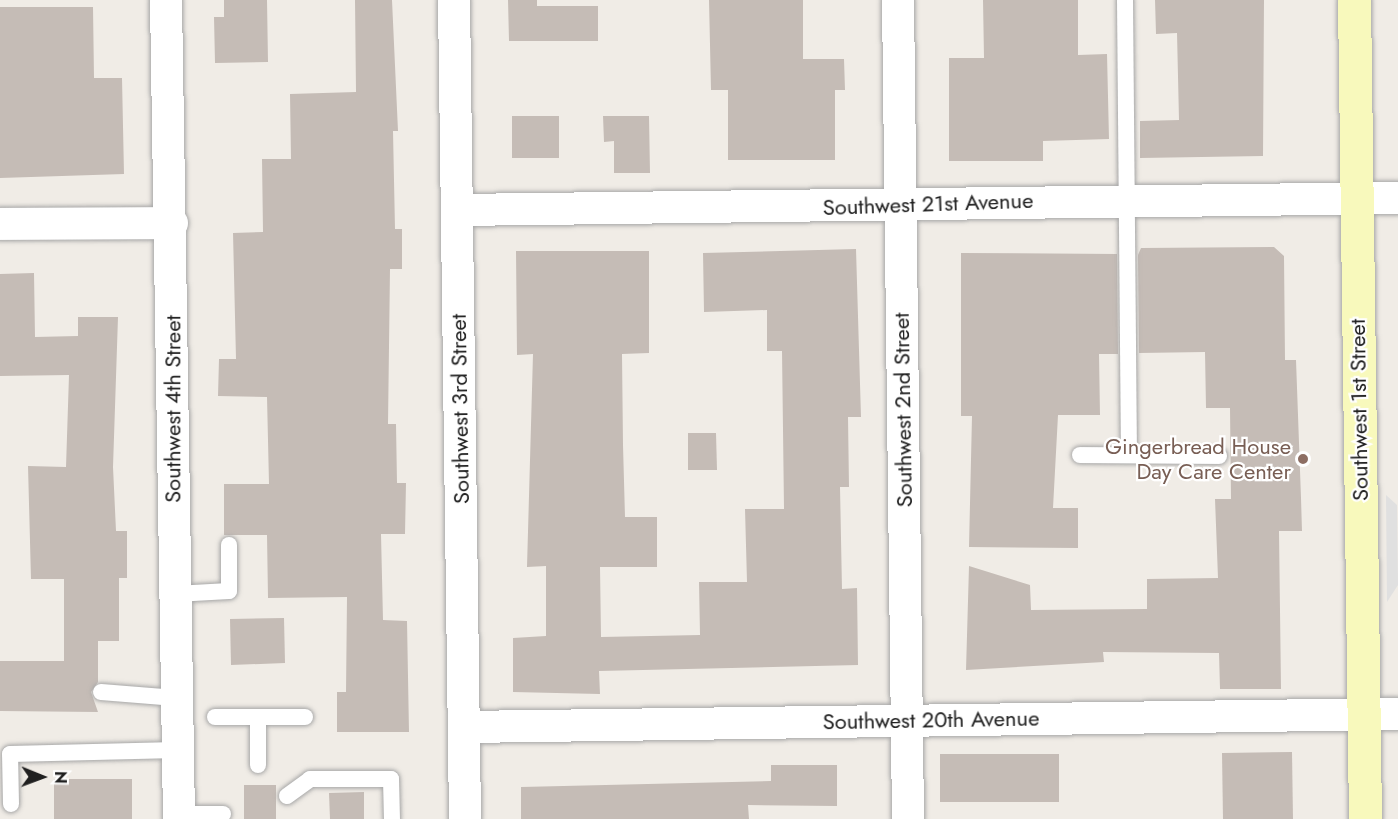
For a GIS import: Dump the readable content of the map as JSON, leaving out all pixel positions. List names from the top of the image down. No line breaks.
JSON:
{"streets":{"main road":["Southwest 1st Street"],"street":["Southwest 21st Avenue","Southwest 4th Street","Southwest 3rd Street","Southwest 2nd Street","Southwest 20th Avenue"]},"crossings":[["Southwest 21st Avenue","Southwest 3rd Street"],["Southwest 21st Avenue","Southwest 2nd Street"],["Southwest 21st Avenue","Southwest 1st Street"],["Southwest 3rd Street","Southwest 20th Avenue"],["Southwest 2nd Street","Southwest 20th Avenue"],["Southwest 1st Street","Southwest 20th Avenue"]],"places":["Gingerbread House Day Care Center"],"north":"right"}
